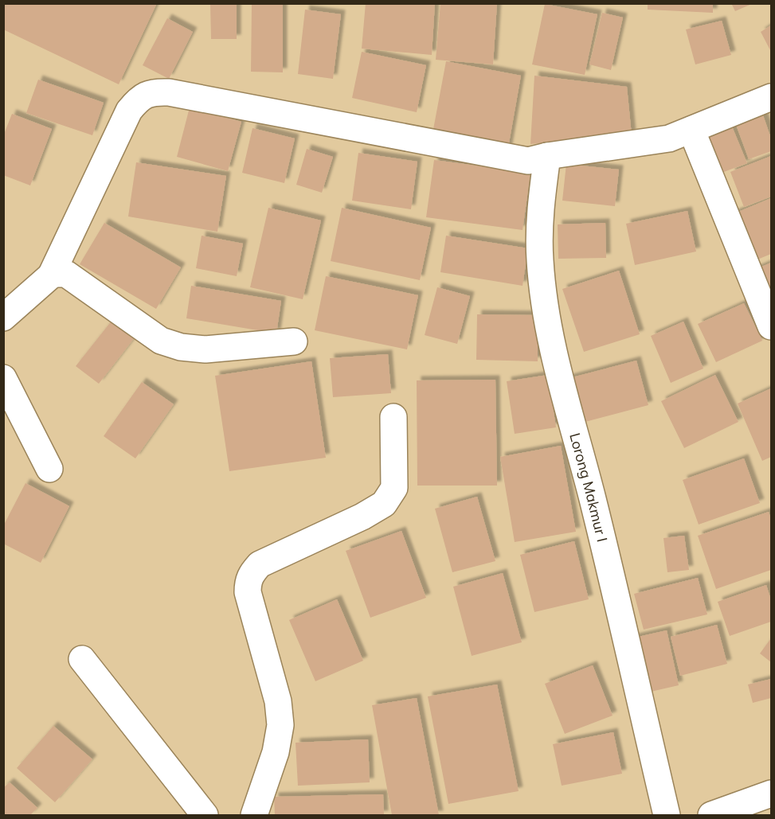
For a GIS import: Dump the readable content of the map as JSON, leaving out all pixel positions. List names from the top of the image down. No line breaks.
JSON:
{"streets":{"street":["Lorong Makmur I"]}}
